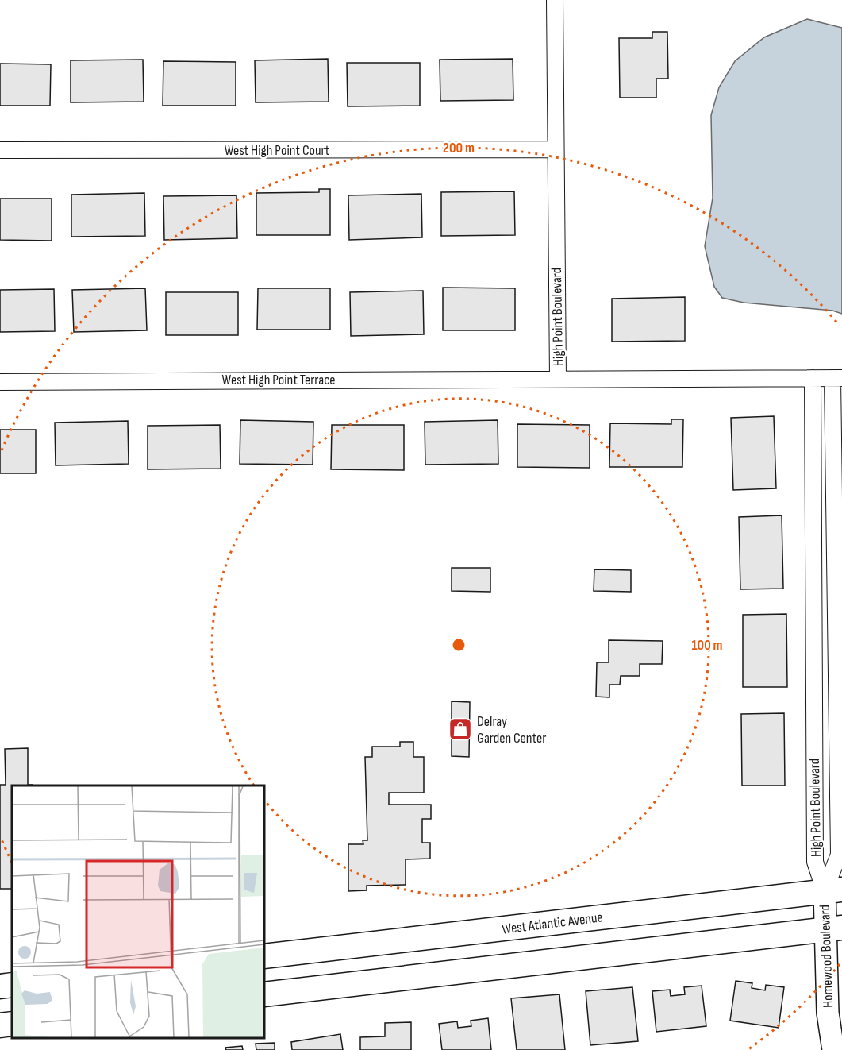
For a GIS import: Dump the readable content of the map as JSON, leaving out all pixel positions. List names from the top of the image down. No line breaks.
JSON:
{"streets":{"main road":["West Atlantic Avenue"],"street":["West High Point Court","High Point Boulevard","West High Point Terrace","Homewood Boulevard"]},"crossings":[["West High Point Court","High Point Boulevard"],["High Point Boulevard","West High Point Terrace"],["High Point Boulevard","West Atlantic Avenue"],["High Point Boulevard","Homewood Boulevard"],["West Atlantic Avenue","Homewood Boulevard"]],"places":{"shop":["Delray Garden Center"]},"rings":["200 m","100 m"]}
